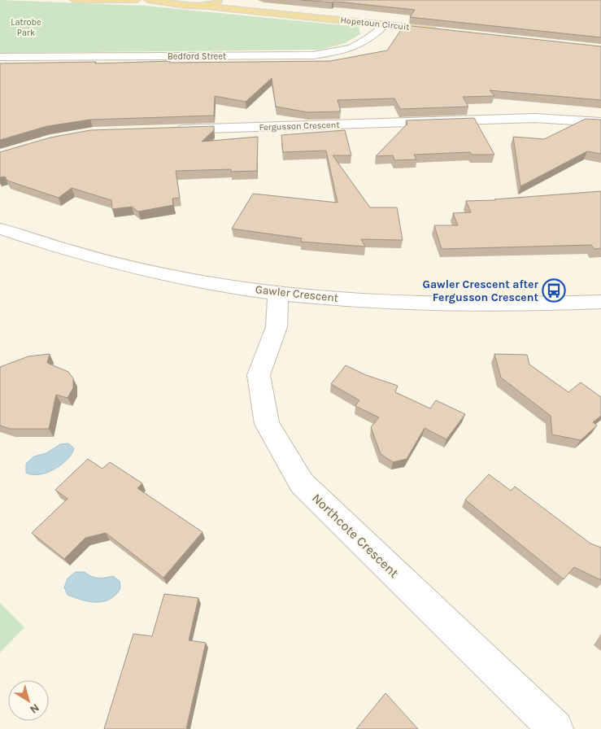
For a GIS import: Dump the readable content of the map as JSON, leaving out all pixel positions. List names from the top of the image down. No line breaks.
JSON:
{"streets":{"main road":["Hopetoun Circuit"],"street":["Bedford Street","Fergusson Crescent","Gawler Crescent","Northcote Crescent"]},"crossings":[["Hopetoun Circuit","Bedford Street"],["Gawler Crescent","Northcote Crescent"]],"parks":["Latrobe Park"],"places":{"bus stop":["Gawler Crescent after Fergusson Crescent"]},"north":"bottom right"}
